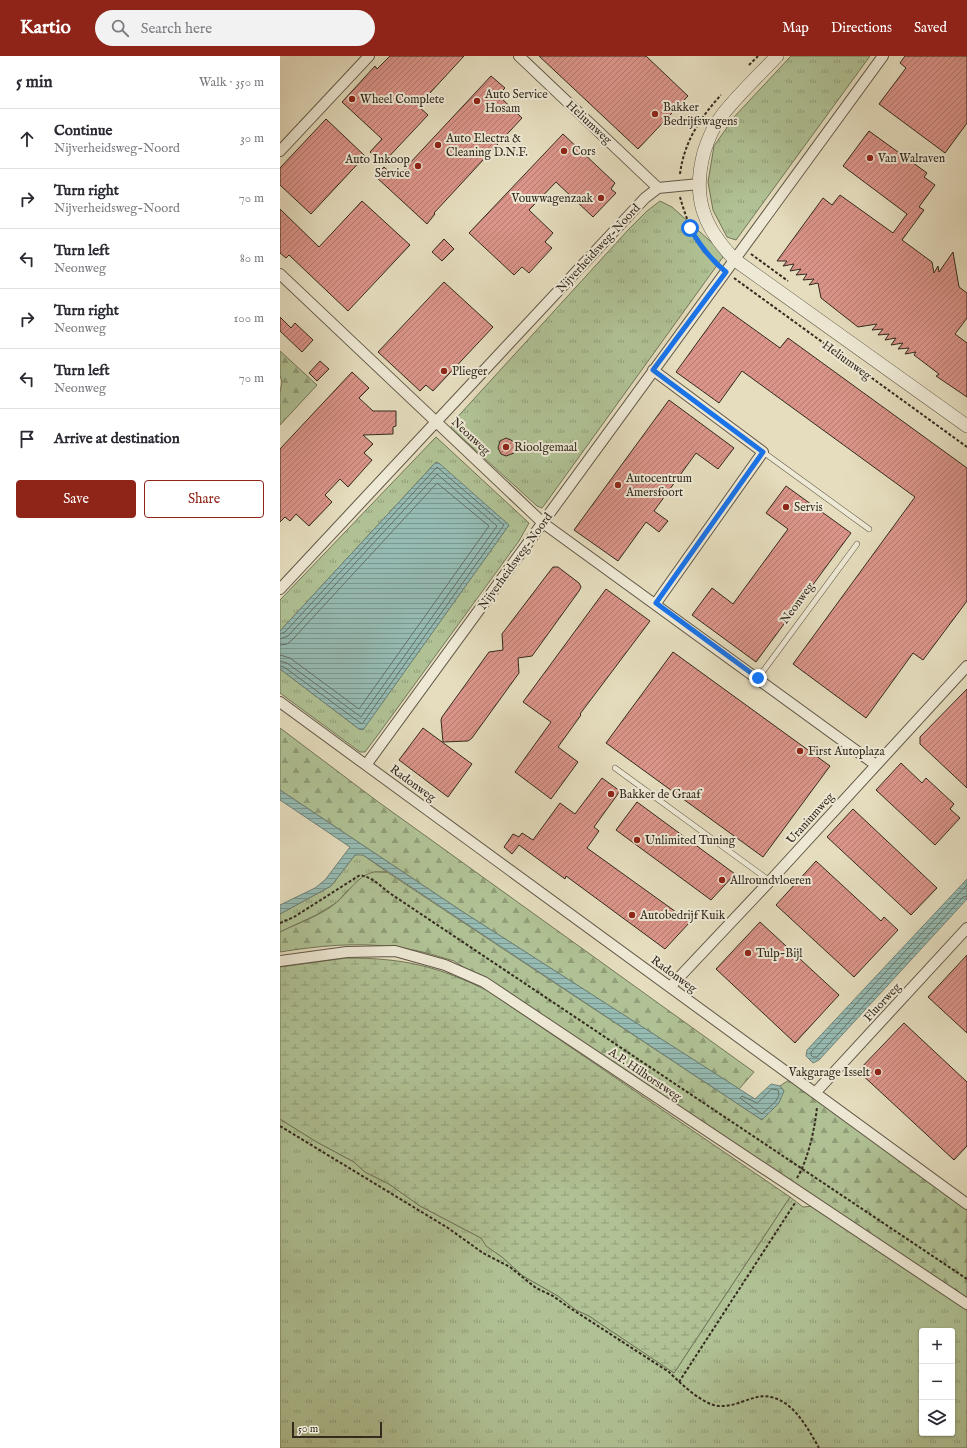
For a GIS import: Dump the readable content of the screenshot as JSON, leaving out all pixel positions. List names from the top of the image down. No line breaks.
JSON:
{"streets":{"street":["Heliumweg","Nijverheidsweg-Noord","Neonweg","Radonweg","Uraniumweg","Fluorweg","A.P. Hilhorstweg"]},"crossings":[["Heliumweg","Nijverheidsweg-Noord"],["Nijverheidsweg-Noord","Neonweg"],["Nijverheidsweg-Noord","Radonweg"],["Neonweg","Uraniumweg"],["Radonweg","Uraniumweg"],["Radonweg","Fluorweg"]],"places":["Wheel Complete","Auto Service Hosam","Bakker Bedrijfswagens","Auto Electra & Cleaning D.N.F.","Cors","Van Walraven","Auto Inkoop Service","Vouwwagenzaak","Plieger","Rioolgemaal","Autocentrum Amersfoort","Servis","First Autoplaza","Bakker de Graaf","Unlimited Tuning","Allroundvloeren","Autobedrijf Kuik","Tulp-Bijl","Vakgarage Isselt"],"scale_bar":"50 m","page":{"header":"Kartio","search":"Search here","nav":["Map","Directions","Saved"],"heading":["5 min","Walk · 350 m"],"list":[["Continue","Nijverheidsweg-Noord","30 m"],["Turn right","Nijverheidsweg-Noord","70 m"],["Turn left","Neonweg","80 m"],["Turn right","Neonweg","100 m"],["Turn left","Neonweg","70 m"],"Arrive at destination"],"buttons":["Save","Share"],"map_buttons":["+","−"],"scale":"50 m"}}
